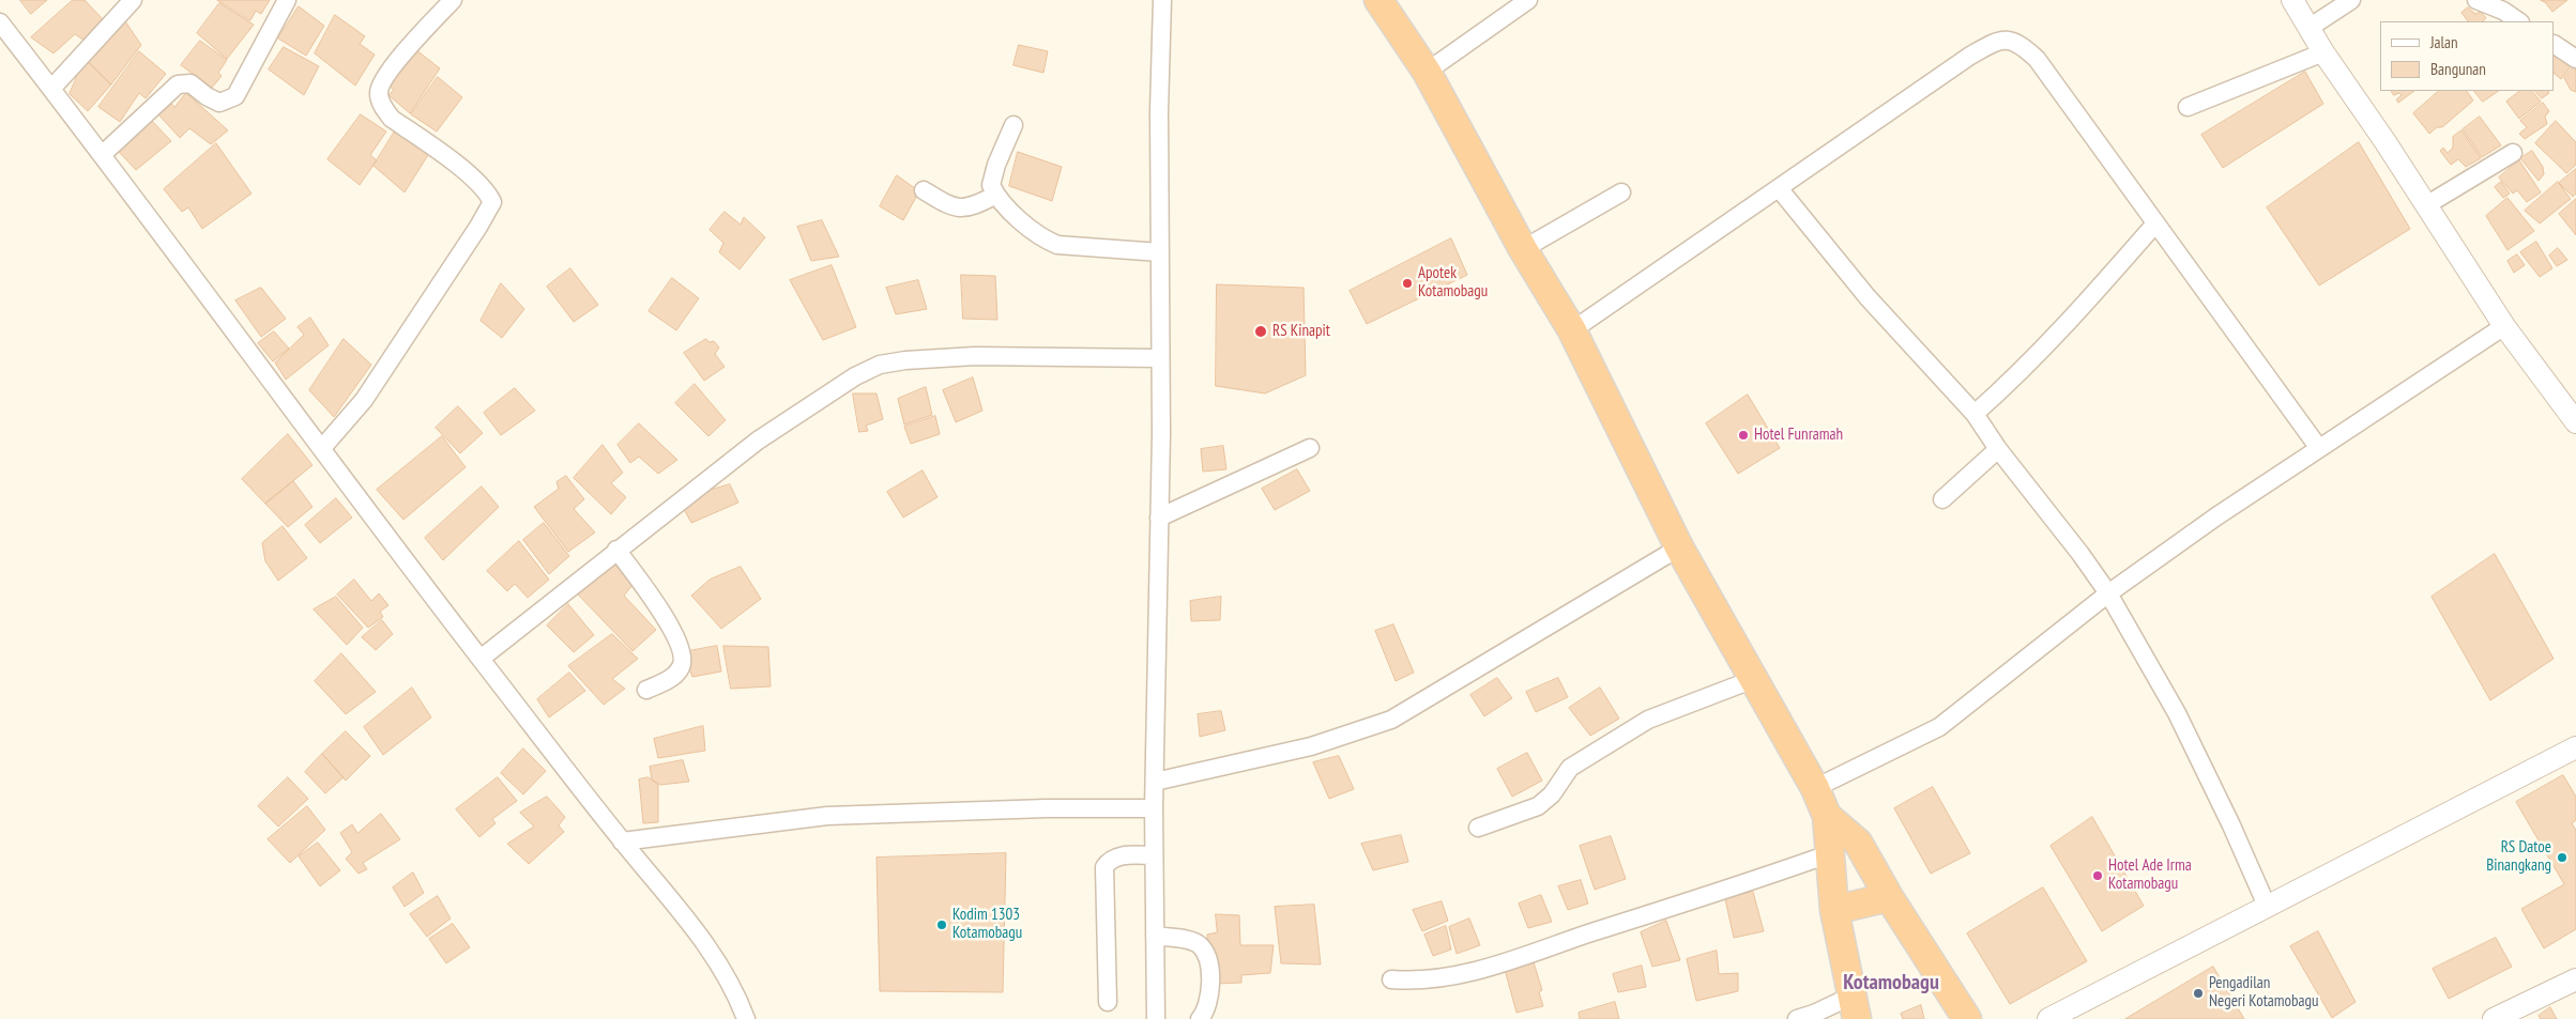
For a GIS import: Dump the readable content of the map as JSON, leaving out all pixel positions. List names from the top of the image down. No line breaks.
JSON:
{"districts":["Kotamobagu"],"places":["Apotek Kotamobagu","RS Kinapit","Hotel Funramah","RS Datoe Binangkang","Hotel Ade Irma Kotamobagu","Kodim 1303 Kotamobagu","Pengadilan Negeri Kotamobagu"],"legend":["Jalan","Bangunan"]}
